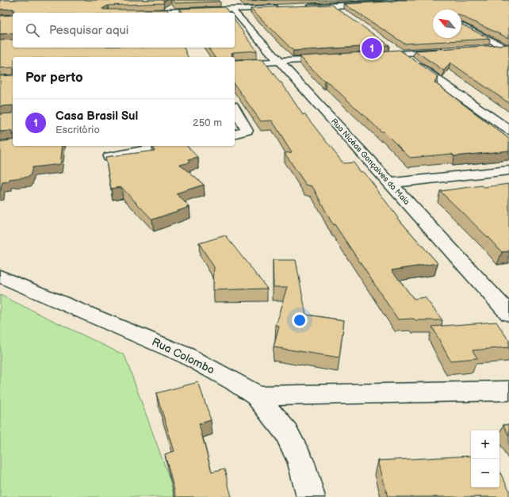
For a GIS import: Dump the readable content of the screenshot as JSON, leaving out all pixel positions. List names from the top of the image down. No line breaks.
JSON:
{"streets":{"street":["Rua Nicéas Gonçalves da Maia","Rua Colombo"]},"north":"top left","page":{"search":"Pesquisar aqui","pins":"1","heading":"Por perto","list":[{"mark":"1","name":"Casa Brasil Sul","note":"Escritório","value":"250 m"}],"map_buttons":["+","−"]}}
